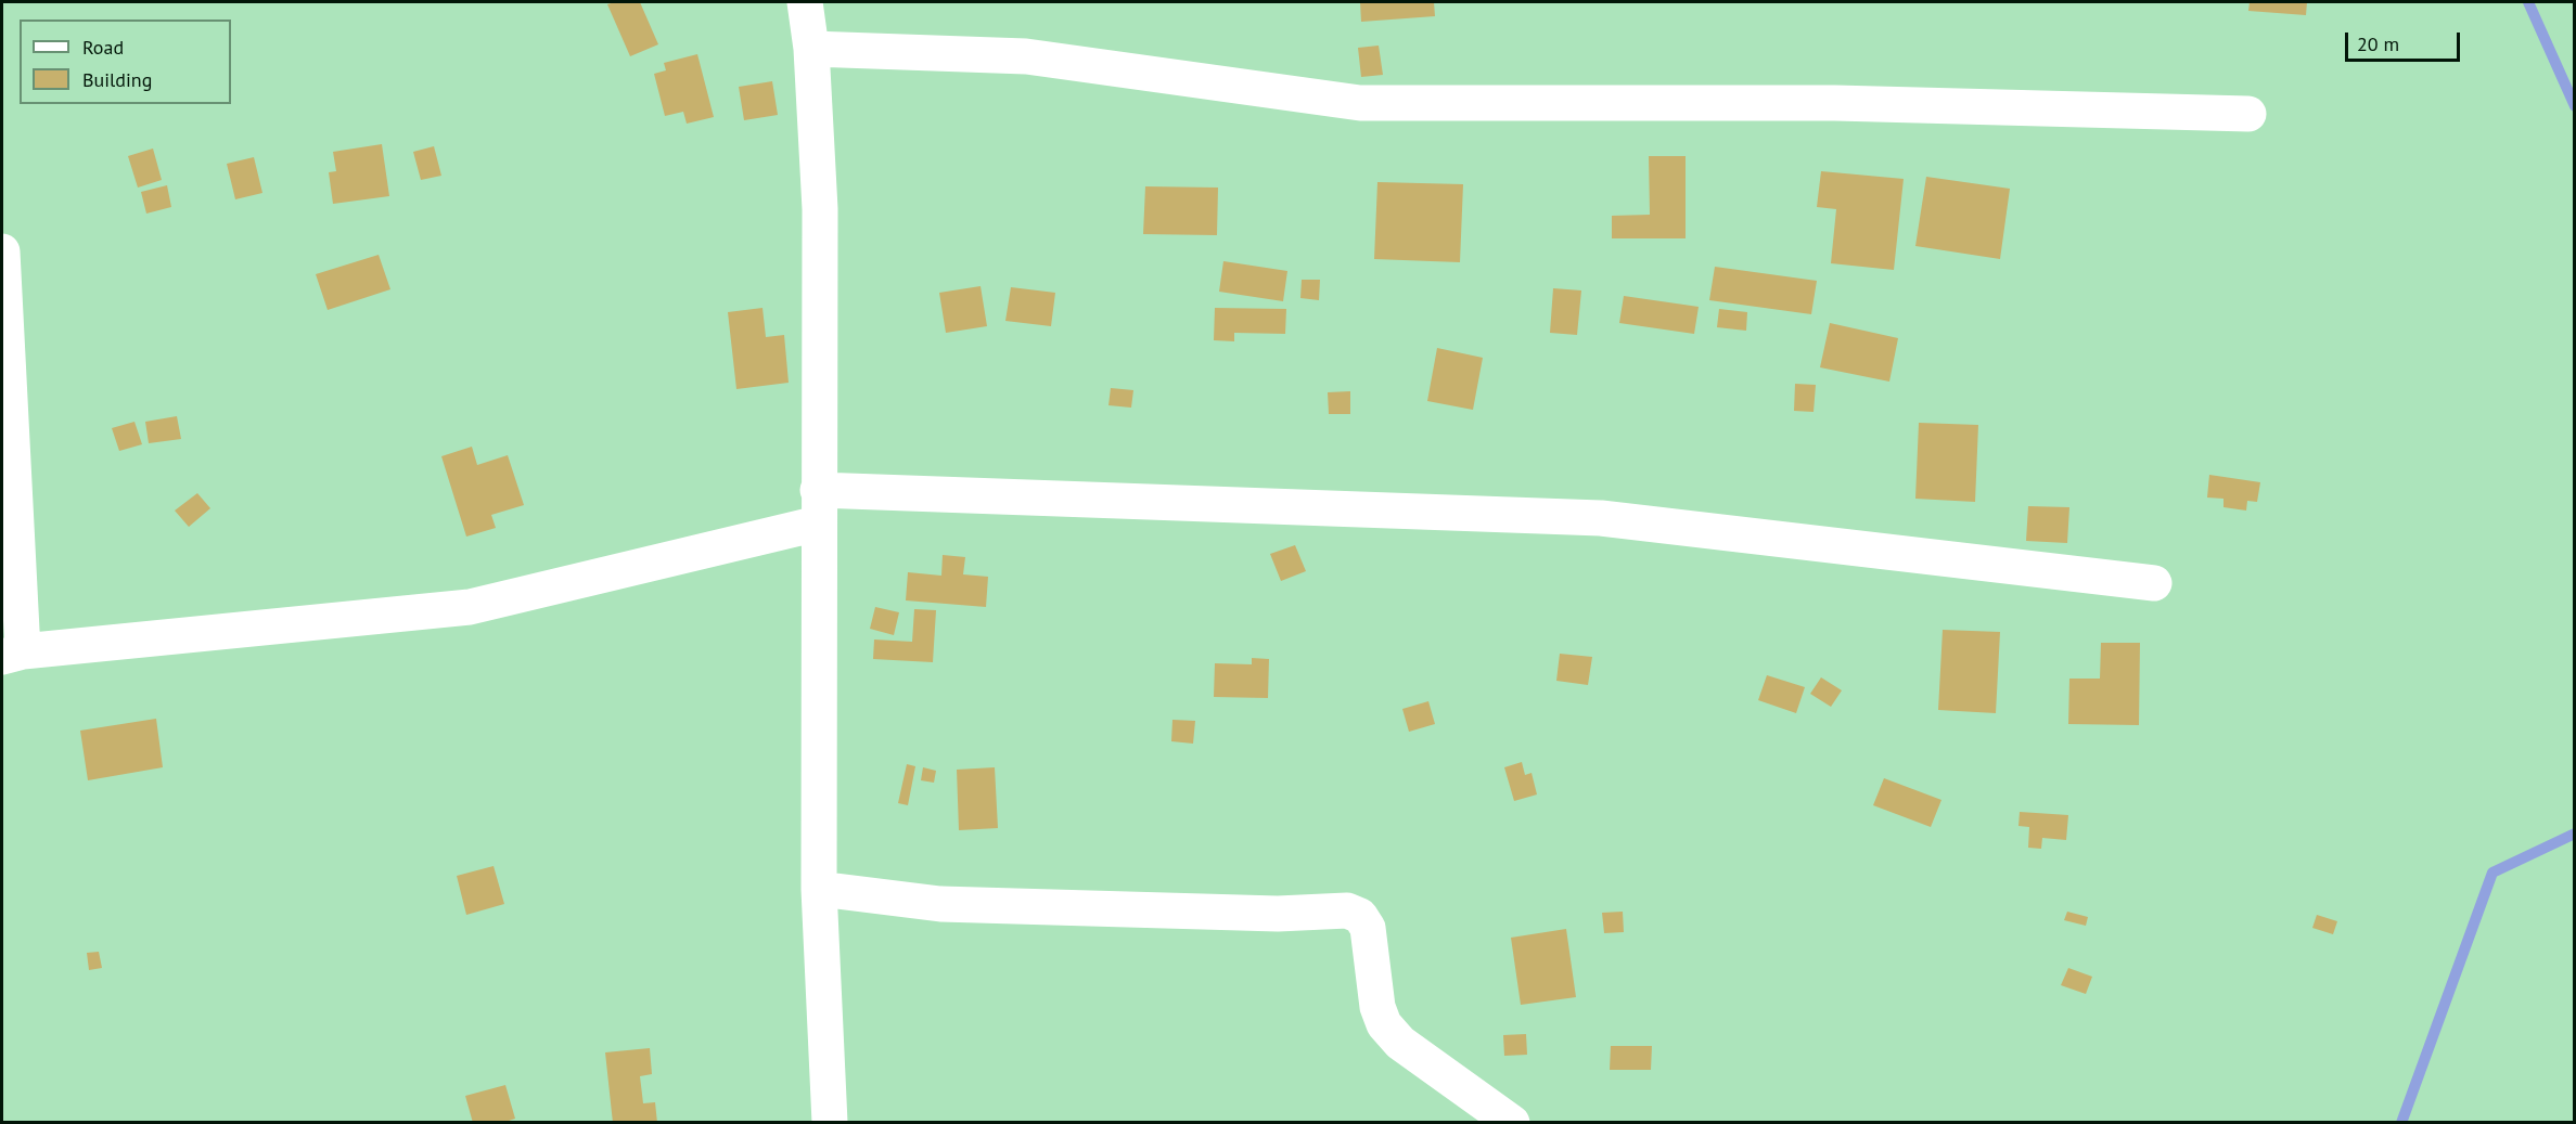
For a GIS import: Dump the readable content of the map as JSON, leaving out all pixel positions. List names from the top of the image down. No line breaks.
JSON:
{"legend":["Road","Building"],"scale_bar":"20 m"}
